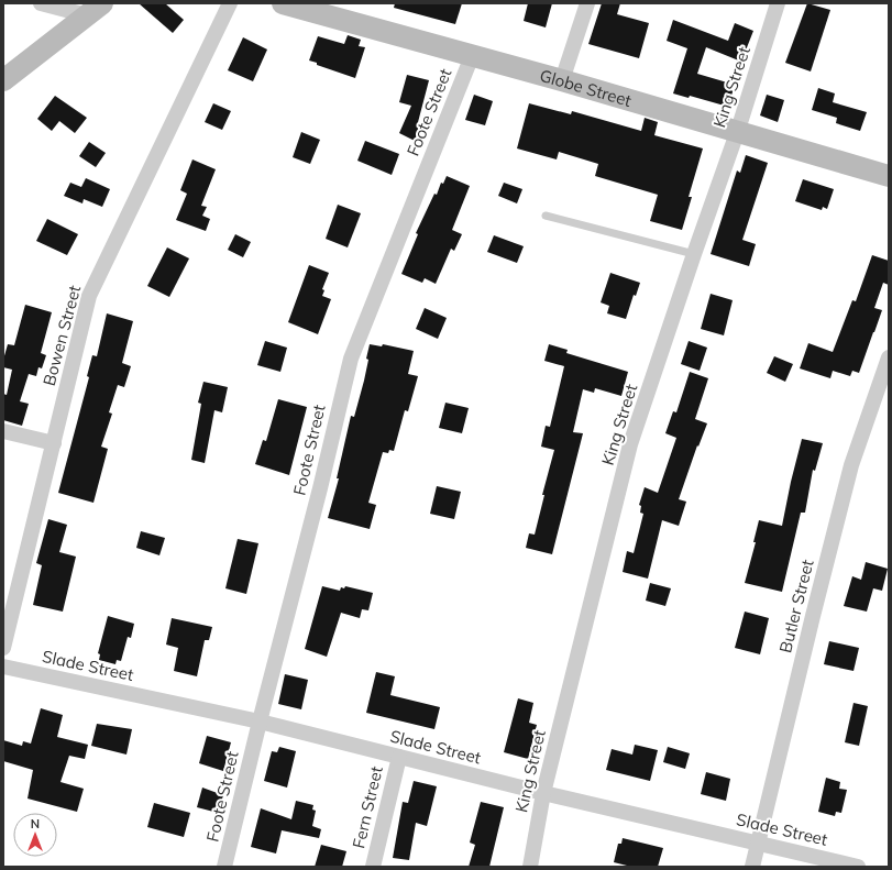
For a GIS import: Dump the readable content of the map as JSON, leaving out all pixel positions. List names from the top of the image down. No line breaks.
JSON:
{"streets":{"main road":["Globe Street"],"street":["King Street","Foote Street","Bowen Street","Butler Street","Slade Street","Fern Street"]},"crossings":[["Globe Street","King Street"],["Globe Street","Foote Street"],["King Street","Slade Street"],["Foote Street","Slade Street"],["Butler Street","Slade Street"],["Slade Street","Fern Street"]],"north":"top"}
